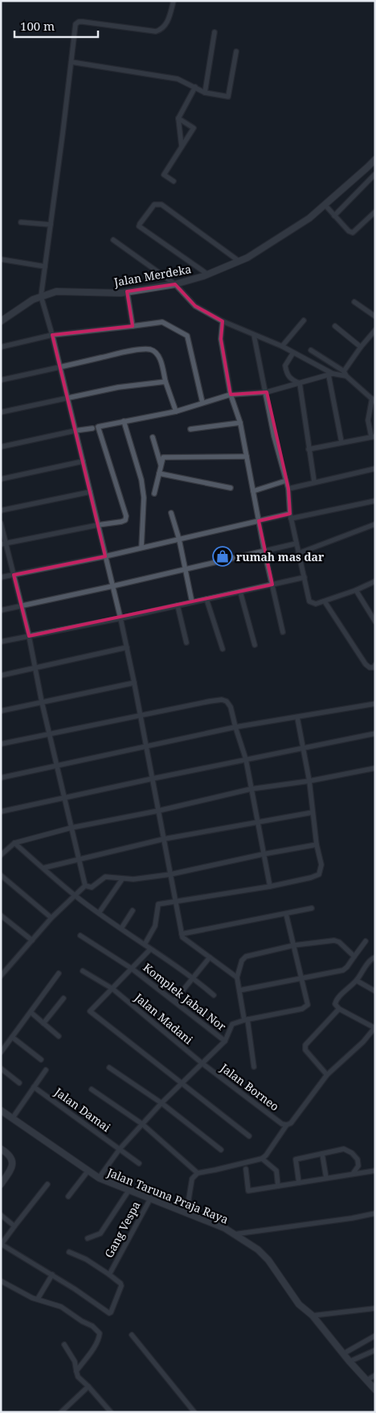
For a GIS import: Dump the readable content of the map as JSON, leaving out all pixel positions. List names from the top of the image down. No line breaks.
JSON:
{"streets":{"street":["Jalan Merdeka","Komplek Jabal Nor","Jalan Madani","Jalan Borneo","Jalan Damai","Jalan Taruna Praja Raya","Gang Vespa"]},"crossings":[["Jalan Madani","Jalan Borneo"],["Jalan Taruna Praja Raya","Gang Vespa"]],"places":{"shop":["rumah mas dar"]},"scale_bar":"100 m"}
